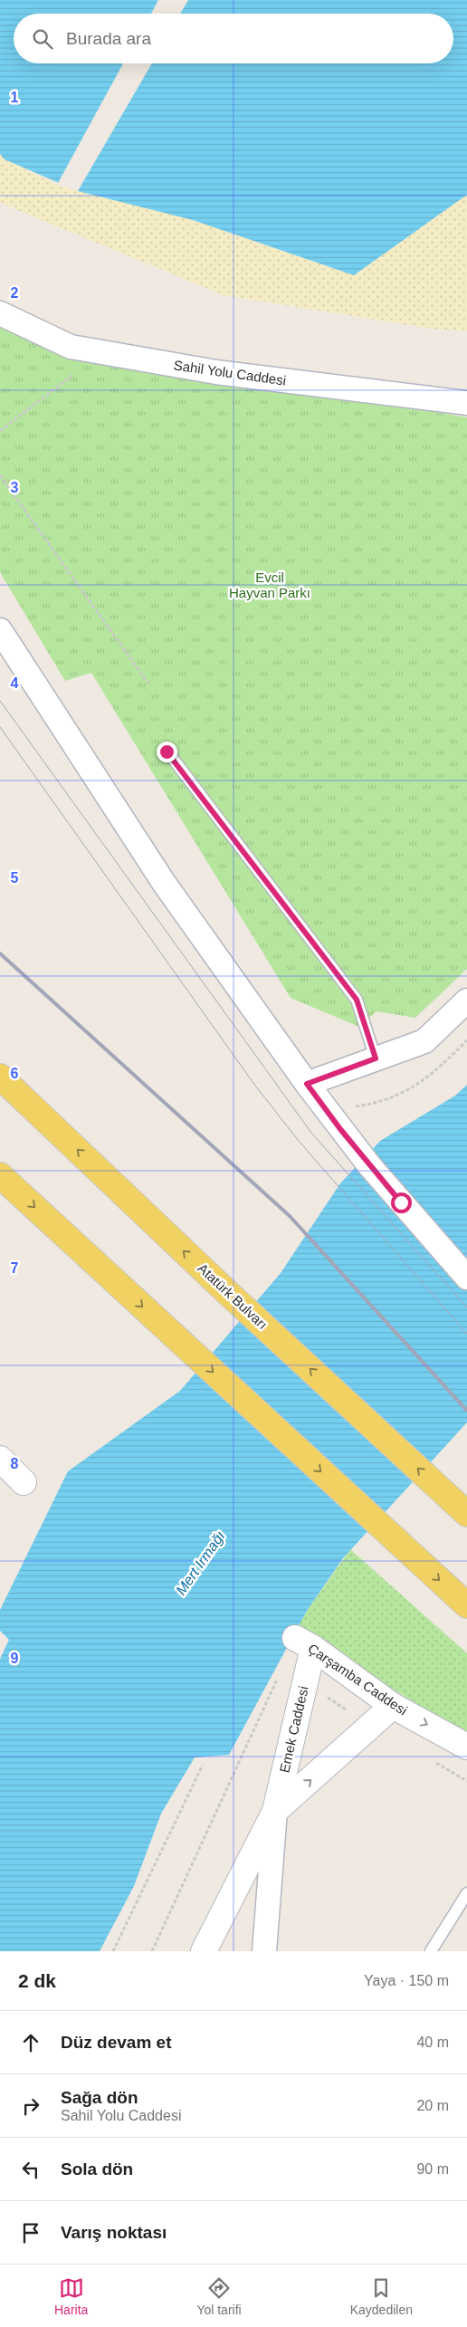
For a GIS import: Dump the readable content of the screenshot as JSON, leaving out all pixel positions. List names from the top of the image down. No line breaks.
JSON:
{"streets":{"main road":["Atatürk Bulvarı","Çarşamba Caddesi","Emek Caddesi"],"street":["Sahil Yolu Caddesi"]},"crossings":[["Çarşamba Caddesi","Emek Caddesi"]],"one_way":["Çarşamba Caddesi"],"water":["Mert Irmağı"],"parks":["Evcil Hayvan Parkı"],"page":{"search":"Burada ara","heading":["2 dk","Yaya · 150 m"],"list":[["Düz devam et","40 m"],["Sağa dön","Sahil Yolu Caddesi","20 m"],["Sola dön","90 m"],"Varış noktası"],"nav":["Harita","Yol tarifi","Kaydedilen"]},"grid":{"rows":["1","2","3","4","5","6","7","8","9"]}}
